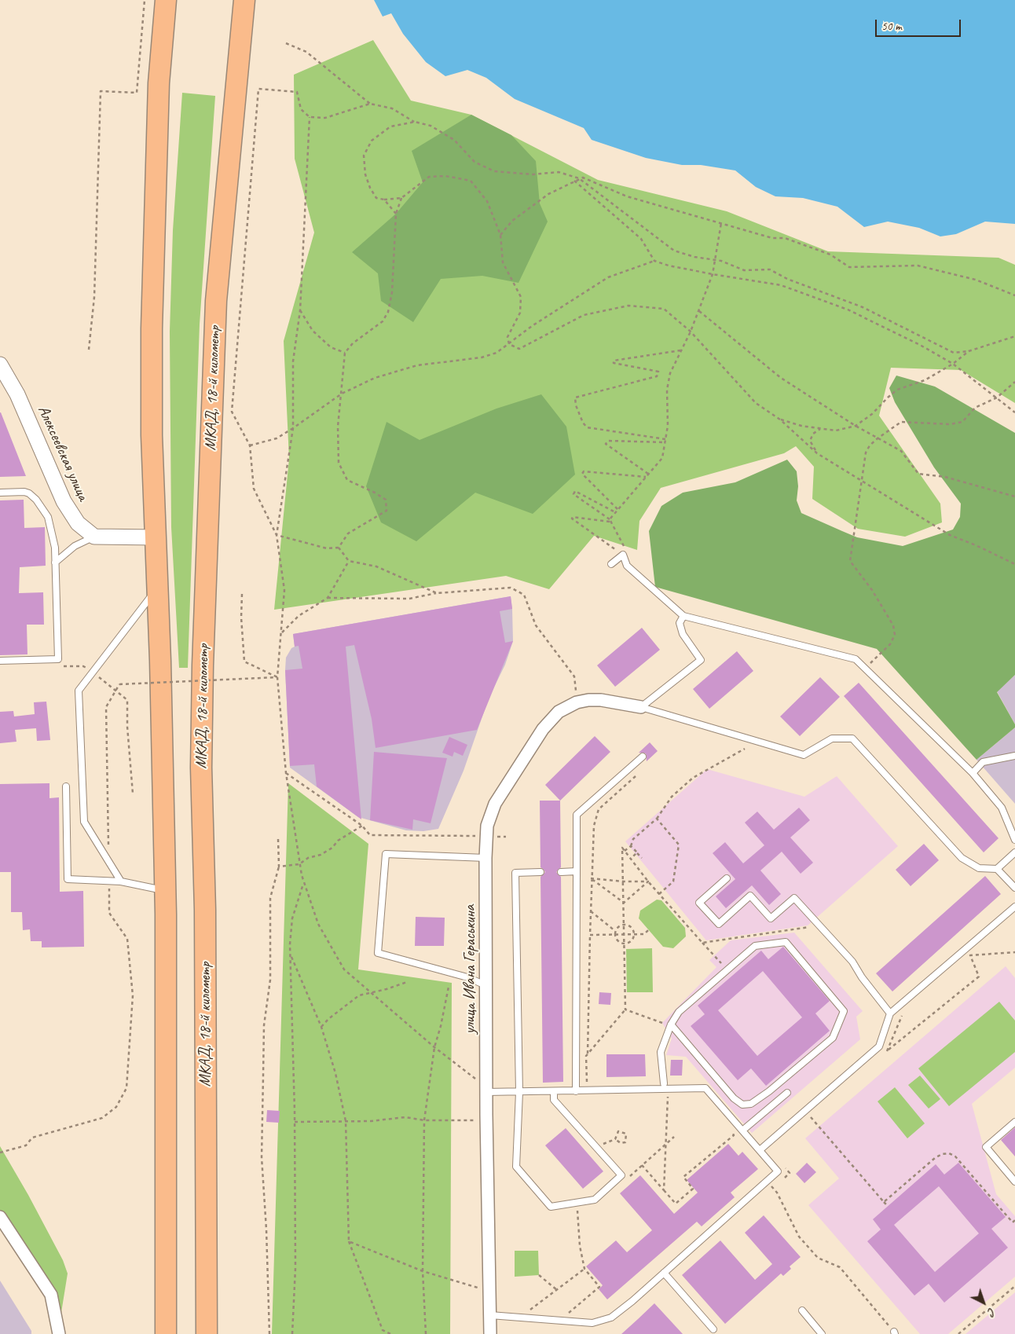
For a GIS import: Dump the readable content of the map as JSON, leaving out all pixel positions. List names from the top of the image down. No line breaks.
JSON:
{"streets":{"highway":["МКАД, 18-й километр"],"street":["Алексеевская улица","улица Ивана Гераськина"]},"scale_bar":"50 m","north":"bottom right"}
